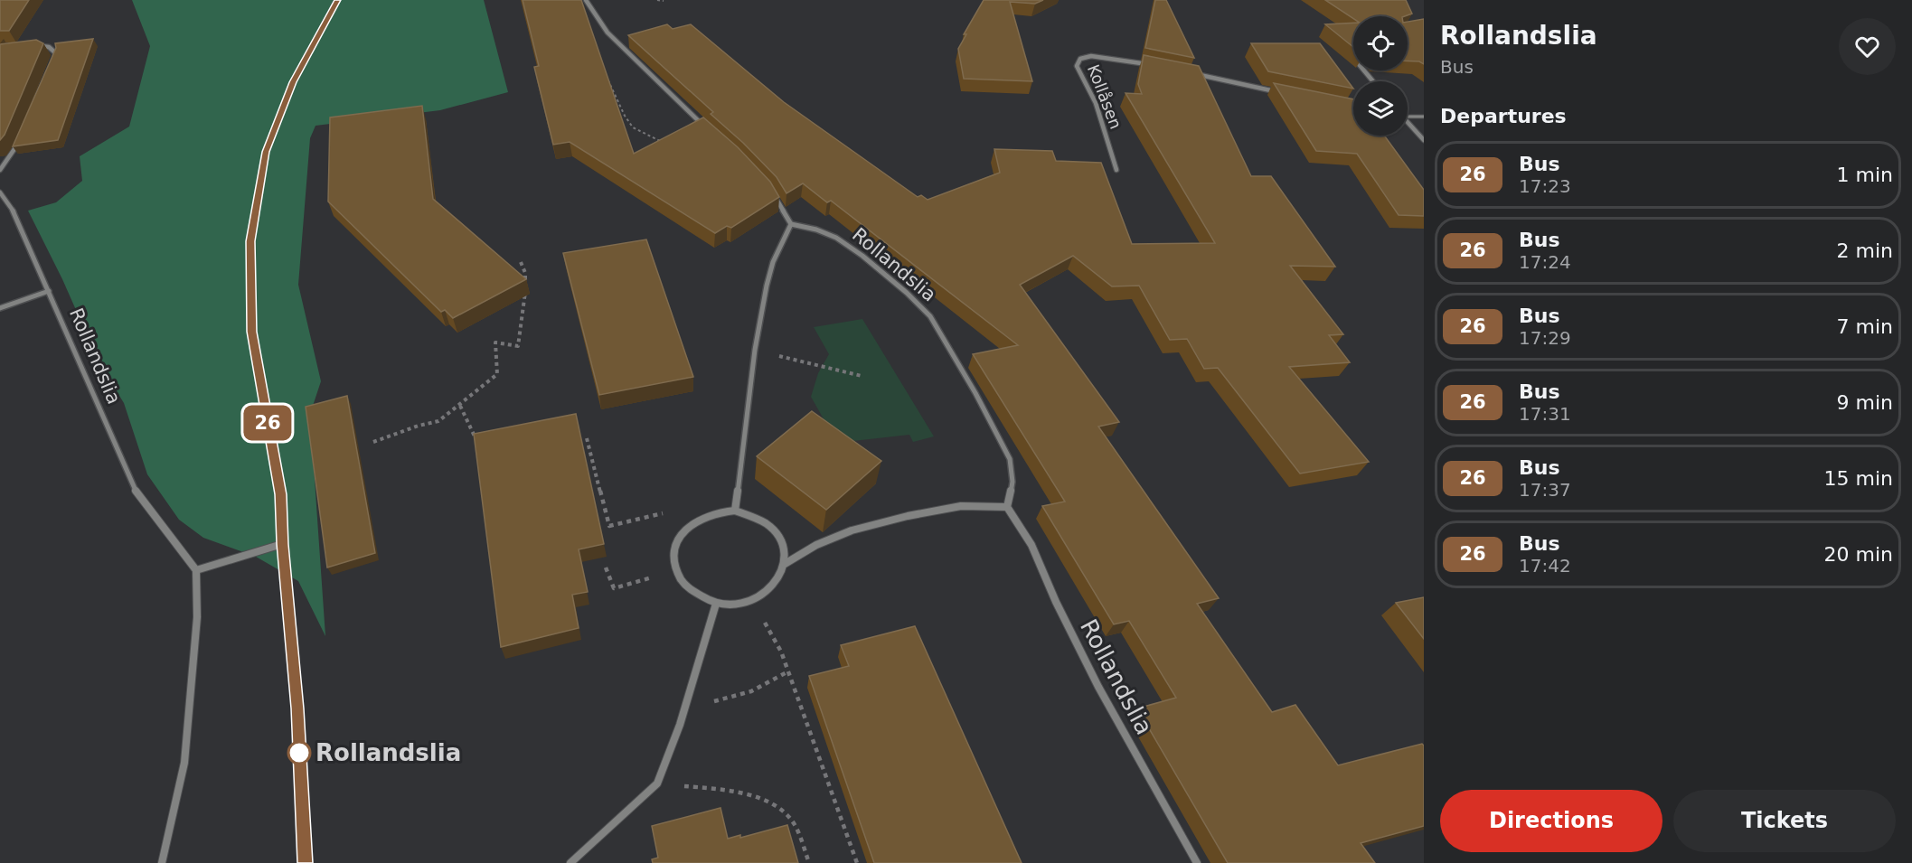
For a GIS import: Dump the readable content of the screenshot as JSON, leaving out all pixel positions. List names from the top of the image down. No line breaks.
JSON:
{"streets":{"street":["Kollåsen","Rollandslia"]},"places":["Rollandslia"],"lines":["bus line 26"],"page":{"on_map":"26","heading":[["Rollandslia","Bus"],"Departures"],"list":[{"mark":"26","name":"Bus","note":"17:23","value":"1 min"},{"mark":"26","name":"Bus","note":"17:24","value":"2 min"},{"mark":"26","name":"Bus","note":"17:29","value":"7 min"},{"mark":"26","name":"Bus","note":"17:31","value":"9 min"},{"mark":"26","name":"Bus","note":"17:37","value":"15 min"},{"mark":"26","name":"Bus","note":"17:42","value":"20 min"}],"buttons":["Directions","Tickets"]}}
